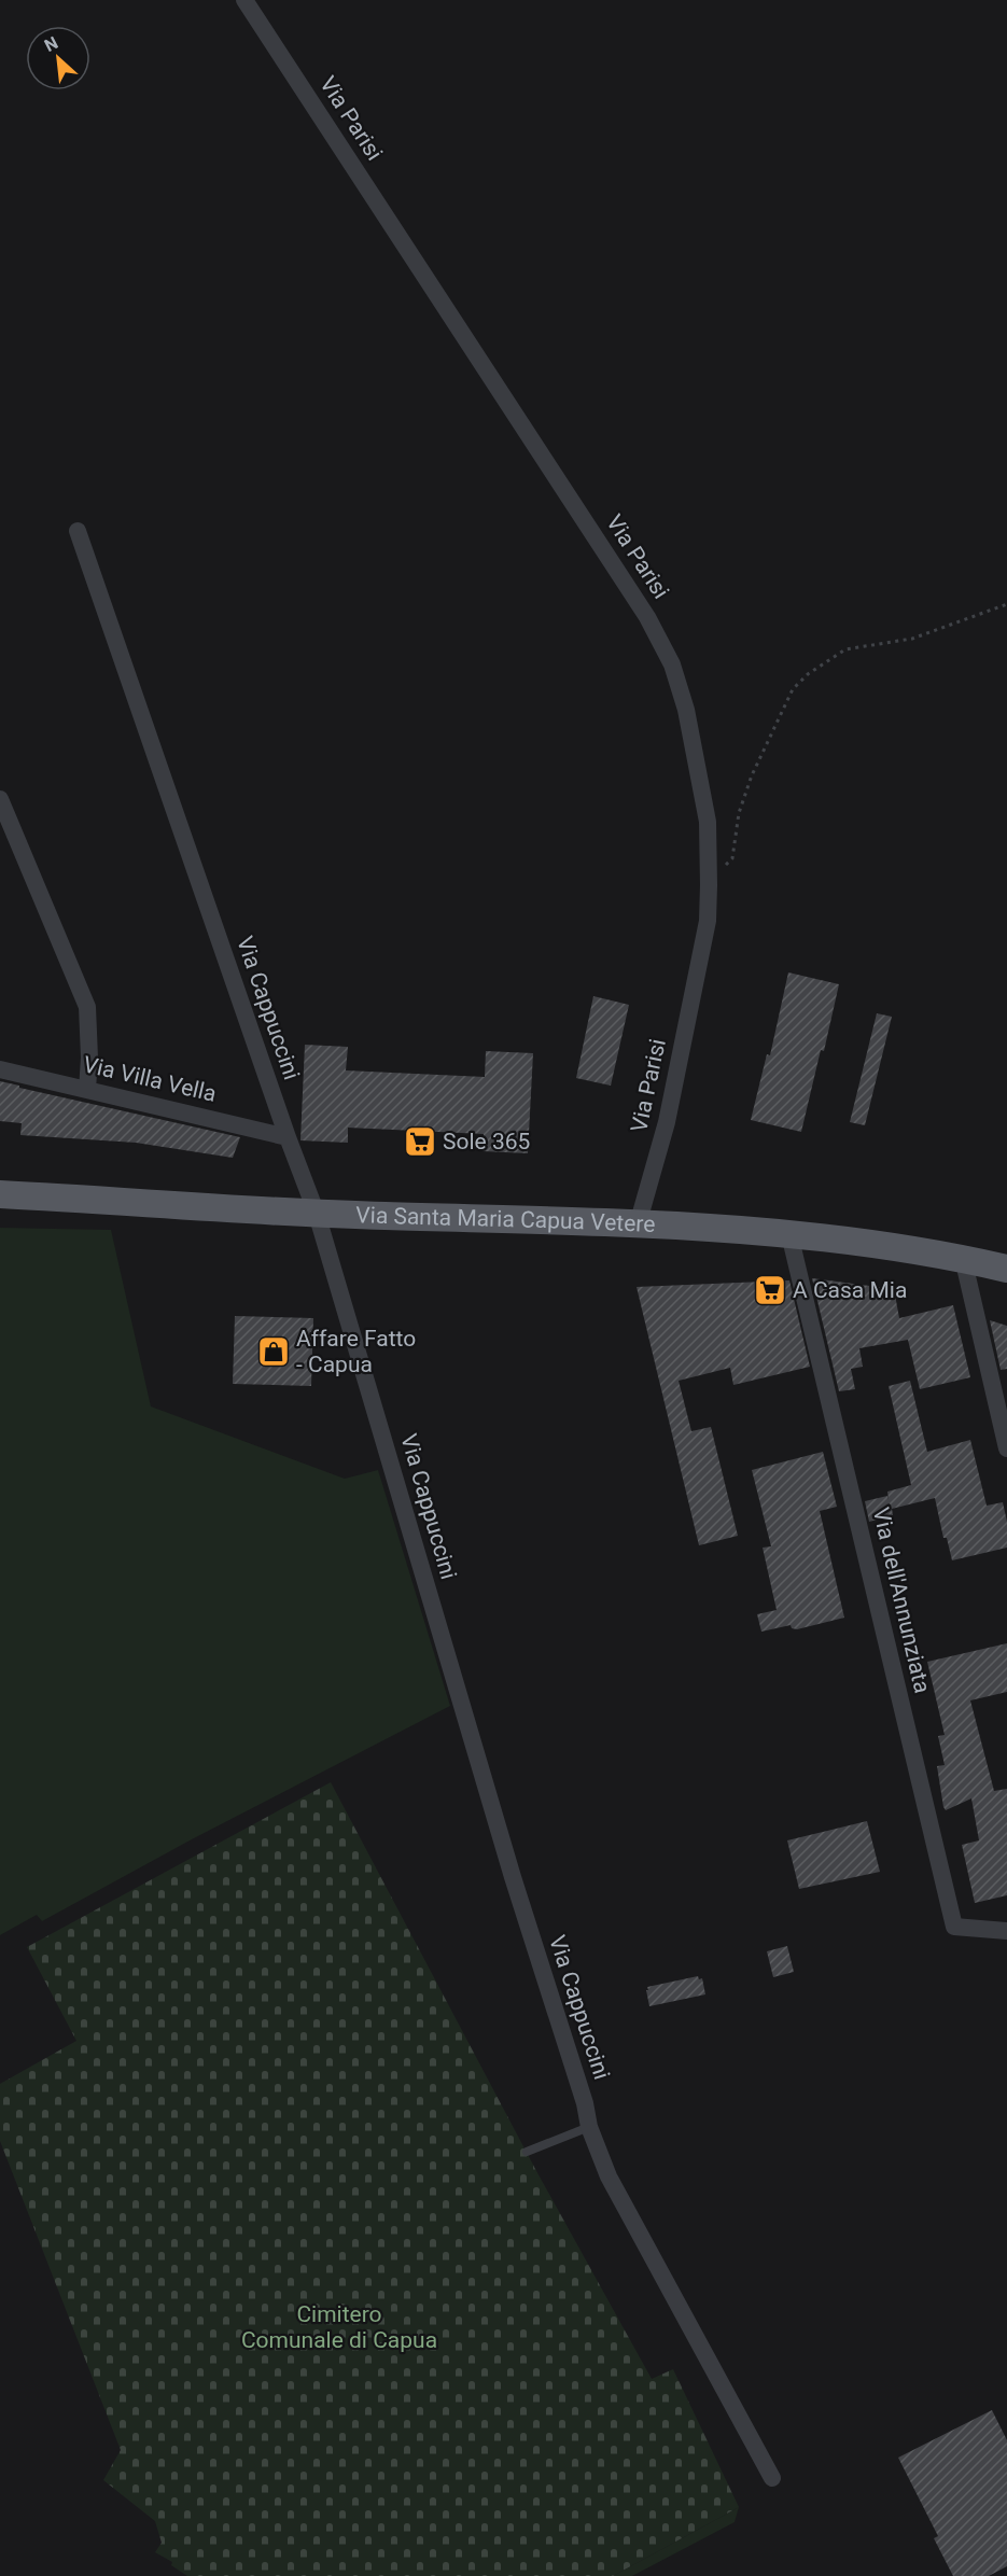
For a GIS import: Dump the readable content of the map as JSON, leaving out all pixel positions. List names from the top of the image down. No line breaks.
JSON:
{"streets":{"main road":["Via Santa Maria Capua Vetere"],"street":["Via Parisi","Via Cappuccini","Via Villa Vella","Via dell'Annunziata"]},"crossings":[["Via Parisi","Via Santa Maria Capua Vetere"],["Via Cappuccini","Via Villa Vella"],["Via Cappuccini","Via Santa Maria Capua Vetere"],["Via Santa Maria Capua Vetere","Via dell'Annunziata"]],"parks":["Cimitero Comunale di Capua"],"places":{"supermarket":["Sole 365","A Casa Mia"],"shop":["Affare Fatto - Capua"]},"north":"top left"}
